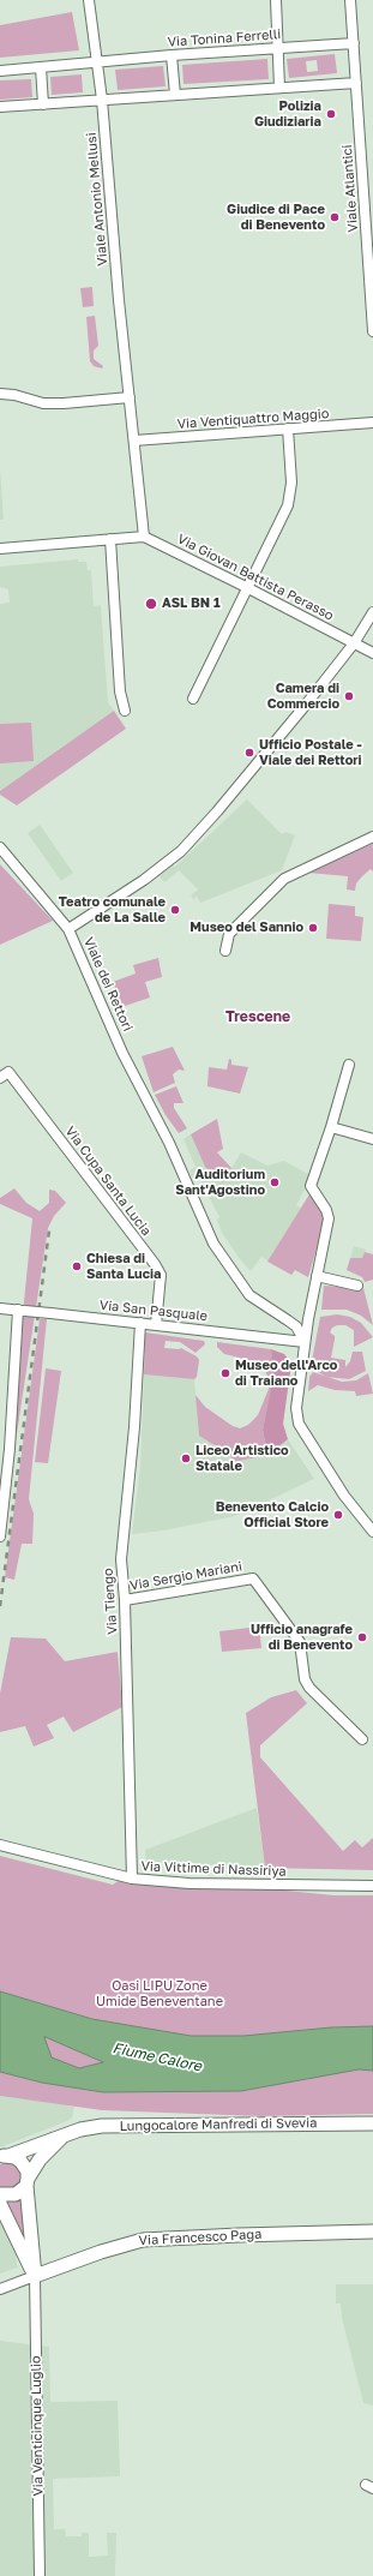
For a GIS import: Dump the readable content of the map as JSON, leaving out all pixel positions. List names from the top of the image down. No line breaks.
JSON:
{"streets":{"street":["Via Tonina Ferrelli","Viale Atlantici","Viale Antonio Mellusi","Via Ventiquattro Maggio","Via Giovan Battista Perasso","Viale dei Rettori","Via Cupa Santa Lucia","Via San Pasquale","Via Sergio Mariani","Via Tiengo","Via Vittime di Nassiriya","Lungocalore Manfredi di Svevia","Via Francesco Paga","Via Venticinque Luglio"]},"crossings":[["Via Tonina Ferrelli","Viale Atlantici"],["Via Tonina Ferrelli","Viale Antonio Mellusi"],["Viale Antonio Mellusi","Via Ventiquattro Maggio"],["Viale Antonio Mellusi","Via Giovan Battista Perasso"],["Via Giovan Battista Perasso","Viale dei Rettori"],["Viale dei Rettori","Via San Pasquale"],["Via Cupa Santa Lucia","Via San Pasquale"],["Via San Pasquale","Via Tiengo"],["Via Sergio Mariani","Via Tiengo"],["Via Tiengo","Via Vittime di Nassiriya"],["Via Francesco Paga","Via Venticinque Luglio"]],"districts":["Trescene"],"water":["Fiume Calore"],"parks":["Oasi LIPU Zone Umide Beneventane"],"places":["Polizia Giudiziaria","Giudice di Pace di Benevento","ASL BN 1","Camera di Commercio","Ufficio Postale - Viale dei Rettori","Teatro comunale de La Salle","Museo del Sannio","Auditorium Sant'Agostino","Chiesa di Santa Lucia","Museo dell'Arco di Traiano","Liceo Artistico Statale","Benevento Calcio Official Store","Ufficio anagrafe di Benevento"]}
